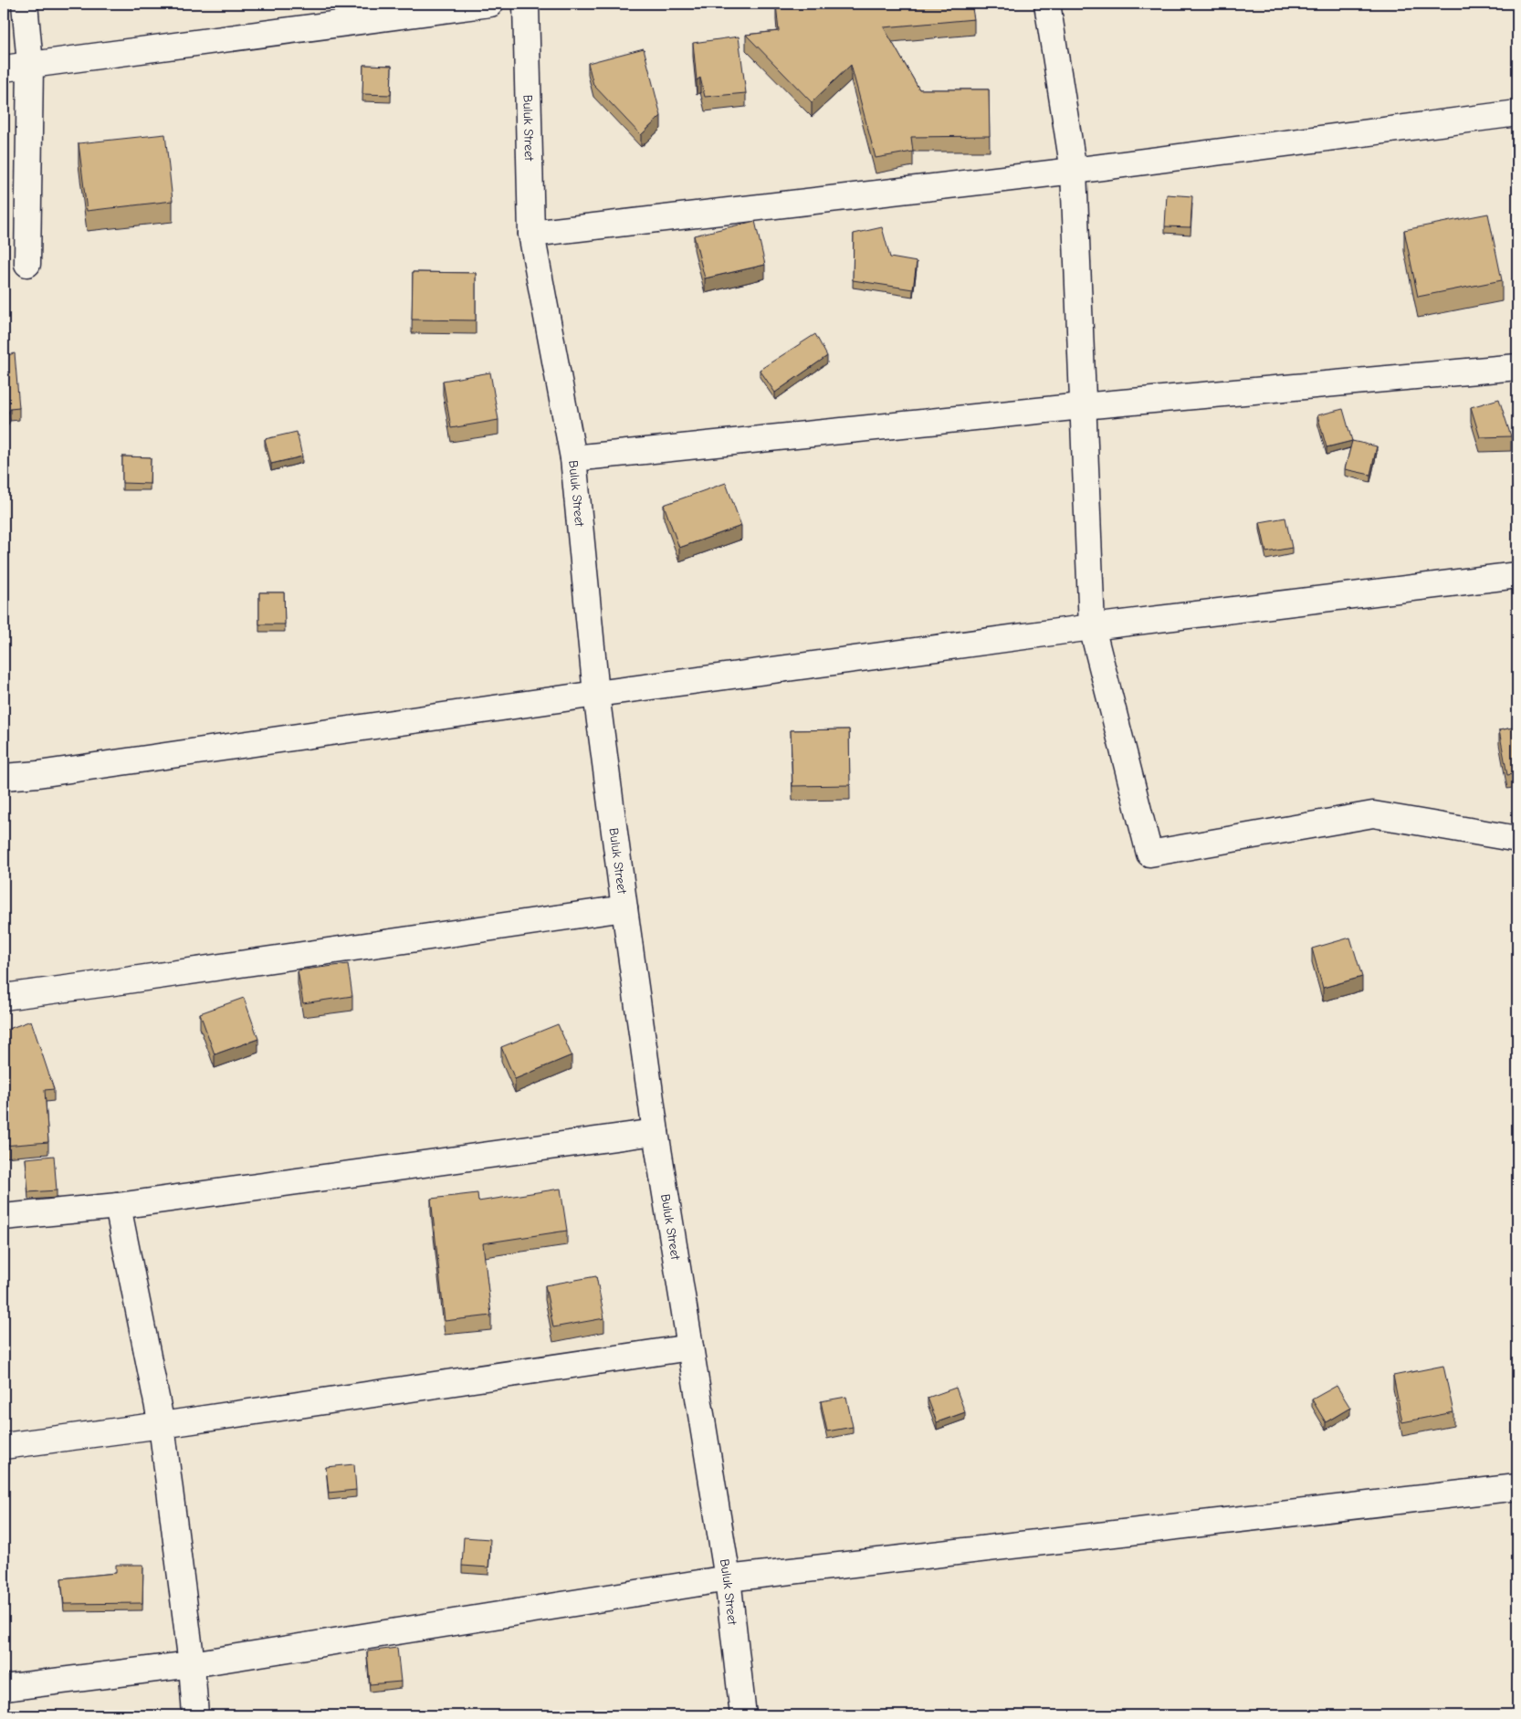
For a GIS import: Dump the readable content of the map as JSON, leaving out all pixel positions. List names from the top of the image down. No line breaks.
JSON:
{"streets":{"street":["Buluk Street"]}}
